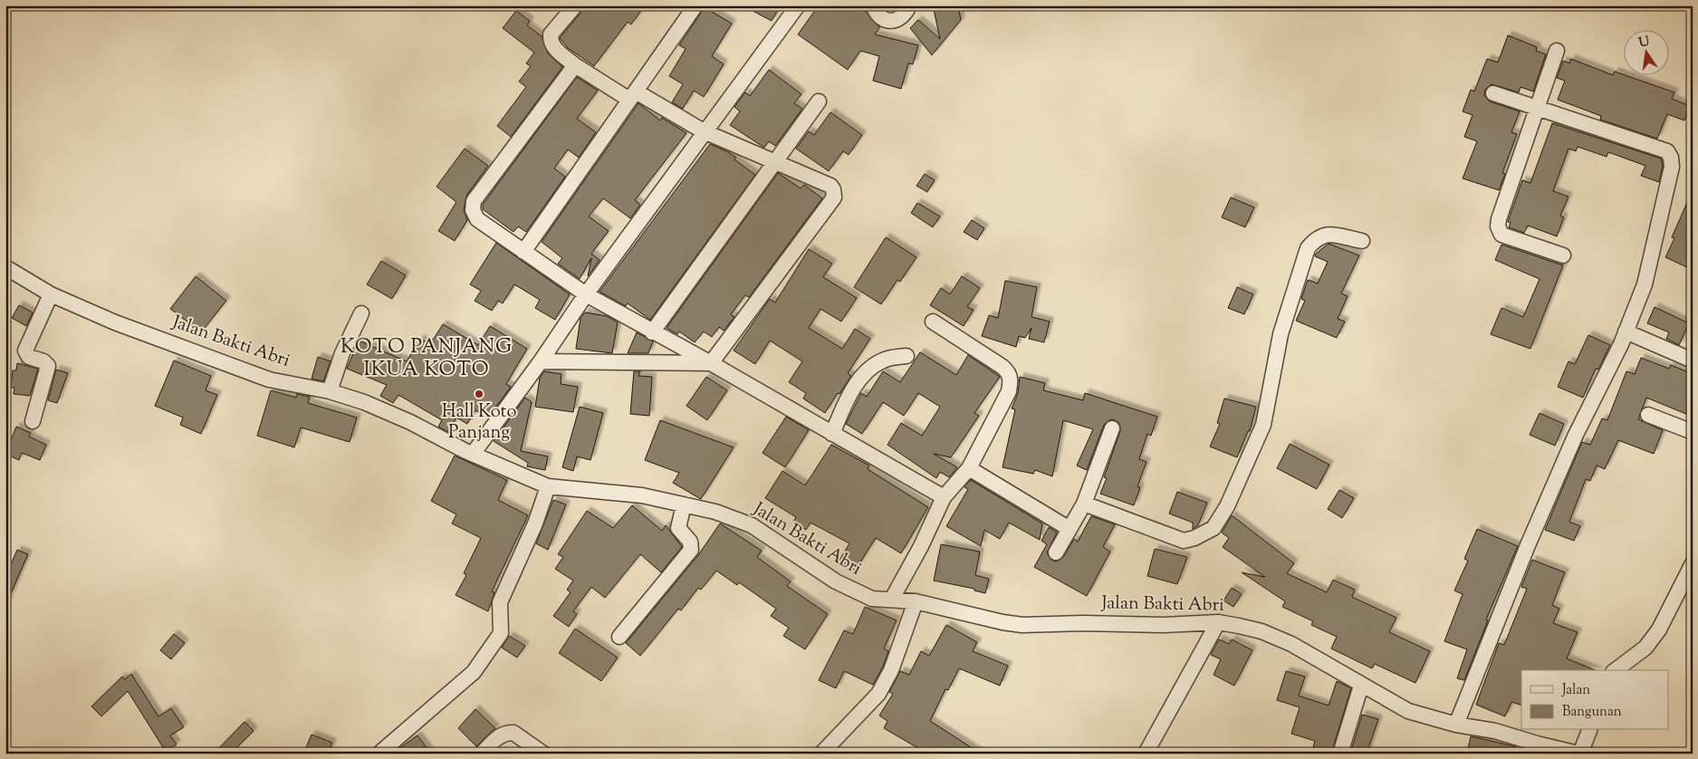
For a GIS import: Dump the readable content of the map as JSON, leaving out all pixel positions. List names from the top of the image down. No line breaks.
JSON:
{"streets":{"street":["Jalan Bakti Abri"]},"districts":["KOTO PANJANG IKUA KOTO"],"places":["Hall Koto Panjang"],"legend":["Jalan","Bangunan"],"north":"top"}
